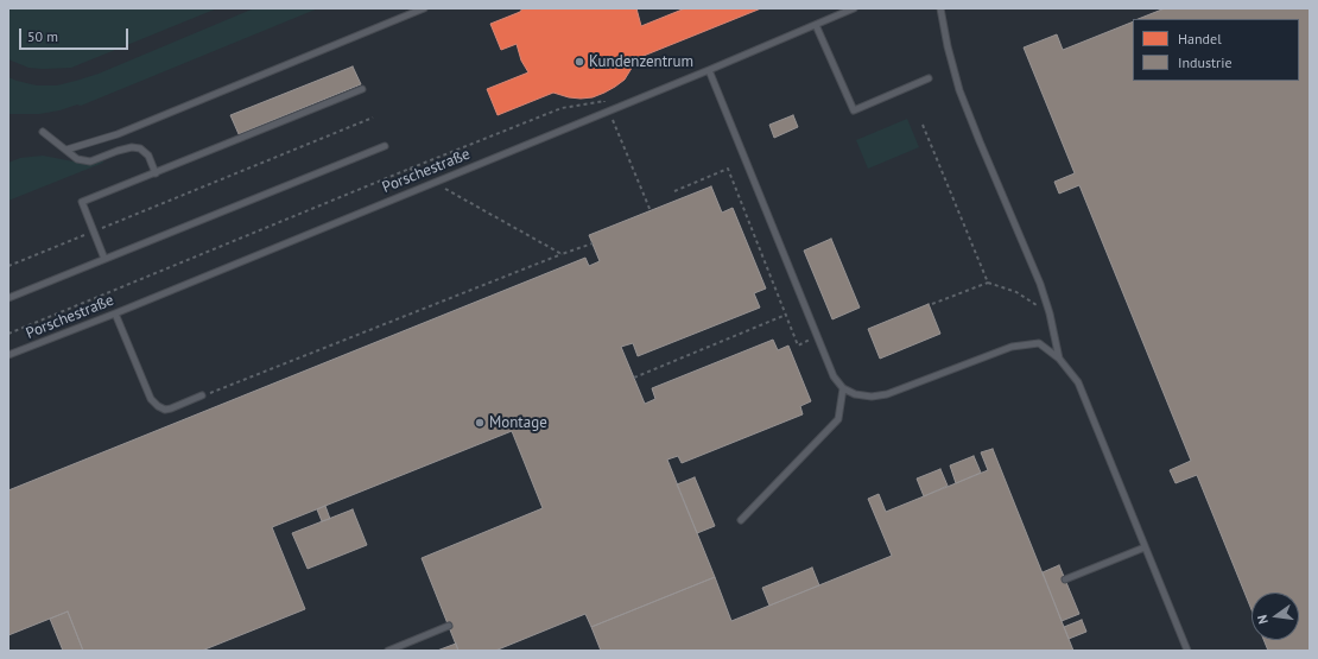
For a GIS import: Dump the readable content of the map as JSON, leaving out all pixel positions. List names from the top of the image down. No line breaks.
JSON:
{"streets":{"lane":["Porschestraße"]},"places":["Kundenzentrum","Montage"],"legend":["Handel","Industrie"],"scale_bar":"50 m","north":"left"}
